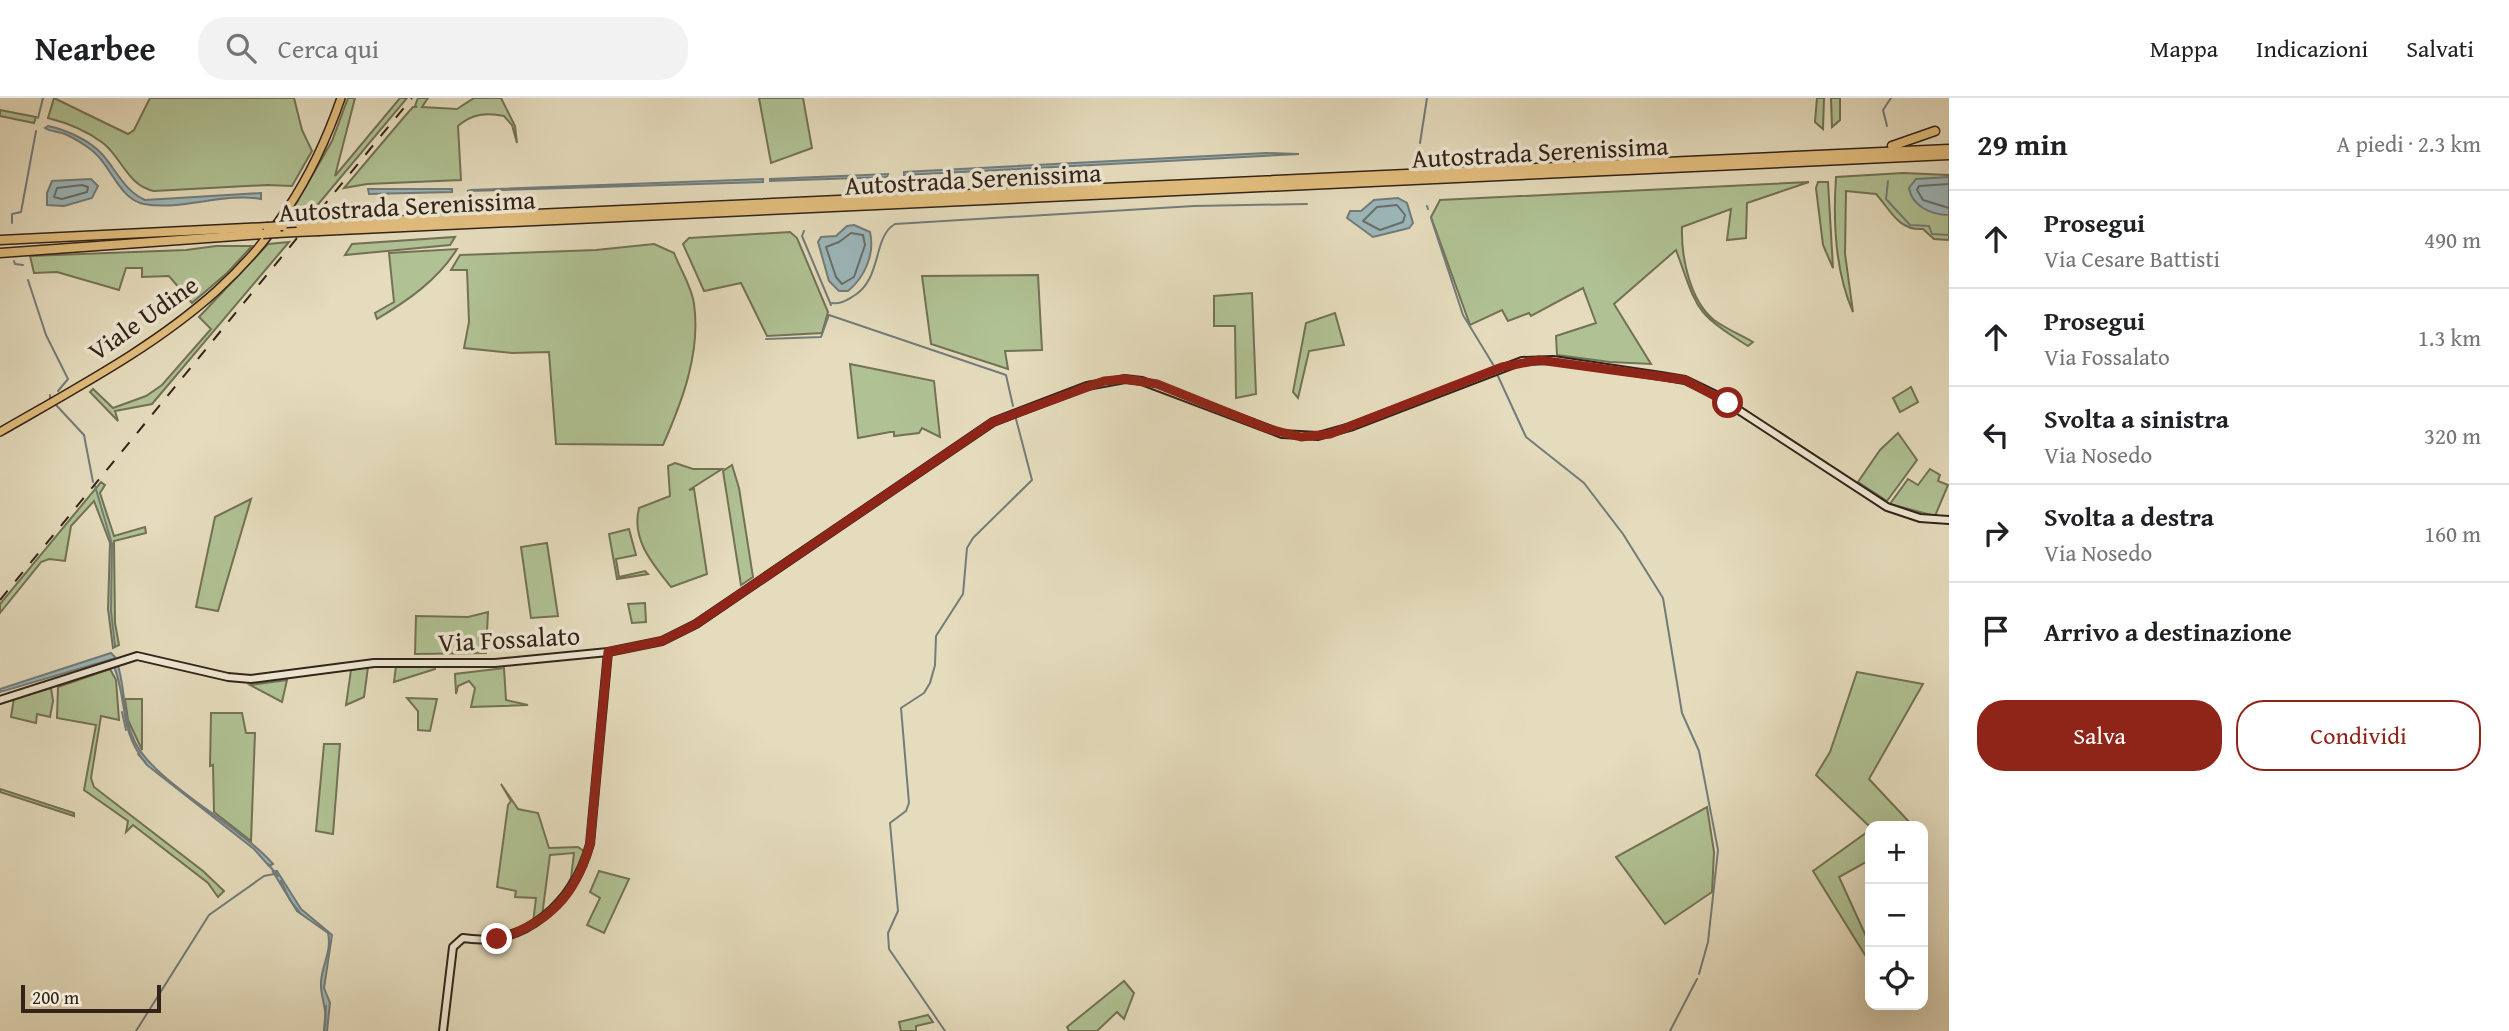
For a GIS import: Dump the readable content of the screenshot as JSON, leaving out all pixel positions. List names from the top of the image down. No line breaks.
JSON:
{"streets":{"highway":["Autostrada Serenissima"],"main road":["Viale Udine"],"street":["Via Fossalato"]},"scale_bar":"200 m","page":{"header":"Nearbee","search":"Cerca qui","nav":["Mappa","Indicazioni","Salvati"],"heading":["29 min","A piedi · 2.3 km"],"list":[["Prosegui","Via Cesare Battisti","490 m"],["Prosegui","Via Fossalato","1.3 km"],["Svolta a sinistra","Via Nosedo","320 m"],["Svolta a destra","Via Nosedo","160 m"],"Arrivo a destinazione"],"buttons":["Salva","Condividi"],"map_buttons":["+","−"],"scale":"200 m"}}
